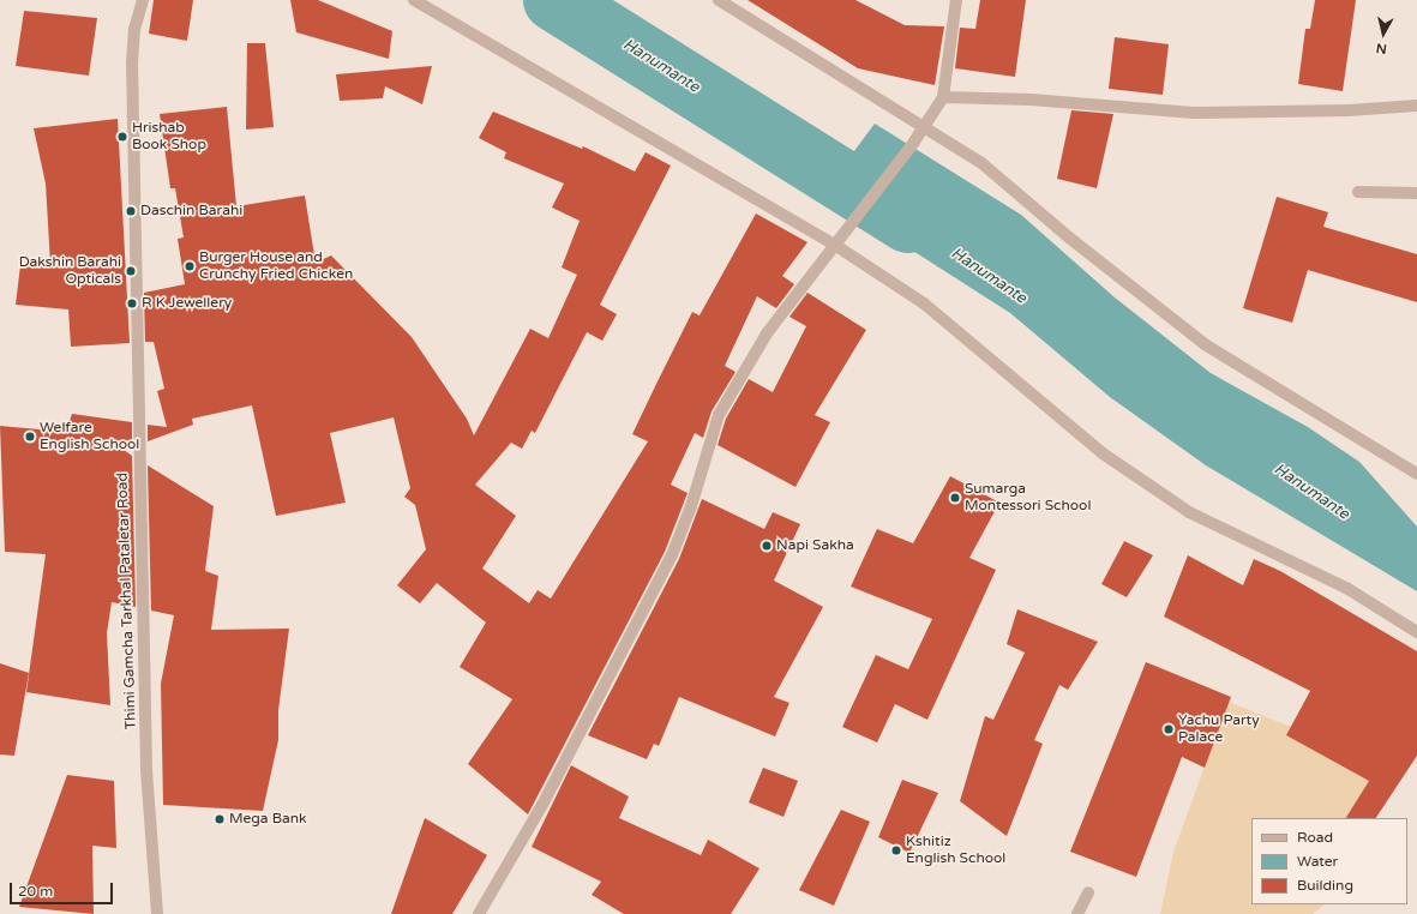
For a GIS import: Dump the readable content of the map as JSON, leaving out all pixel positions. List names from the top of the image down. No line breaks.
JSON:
{"streets":{"street":["Thimi Gamcha Tarkhal Pataletar Road"]},"water":["Hanumante"],"places":["Hrishab Book Shop","Daschin Barahi","Burger House and Crunchy Fried Chicken","Dakshin Barahi Opticals","R K Jewellery","Welfare English School","Sumarga Montessori School","Napi Sakha","Yachu Party Palace","Mega Bank","Kshitiz English School"],"legend":["Road","Water","Building"],"scale_bar":"20 m","north":"bottom"}
